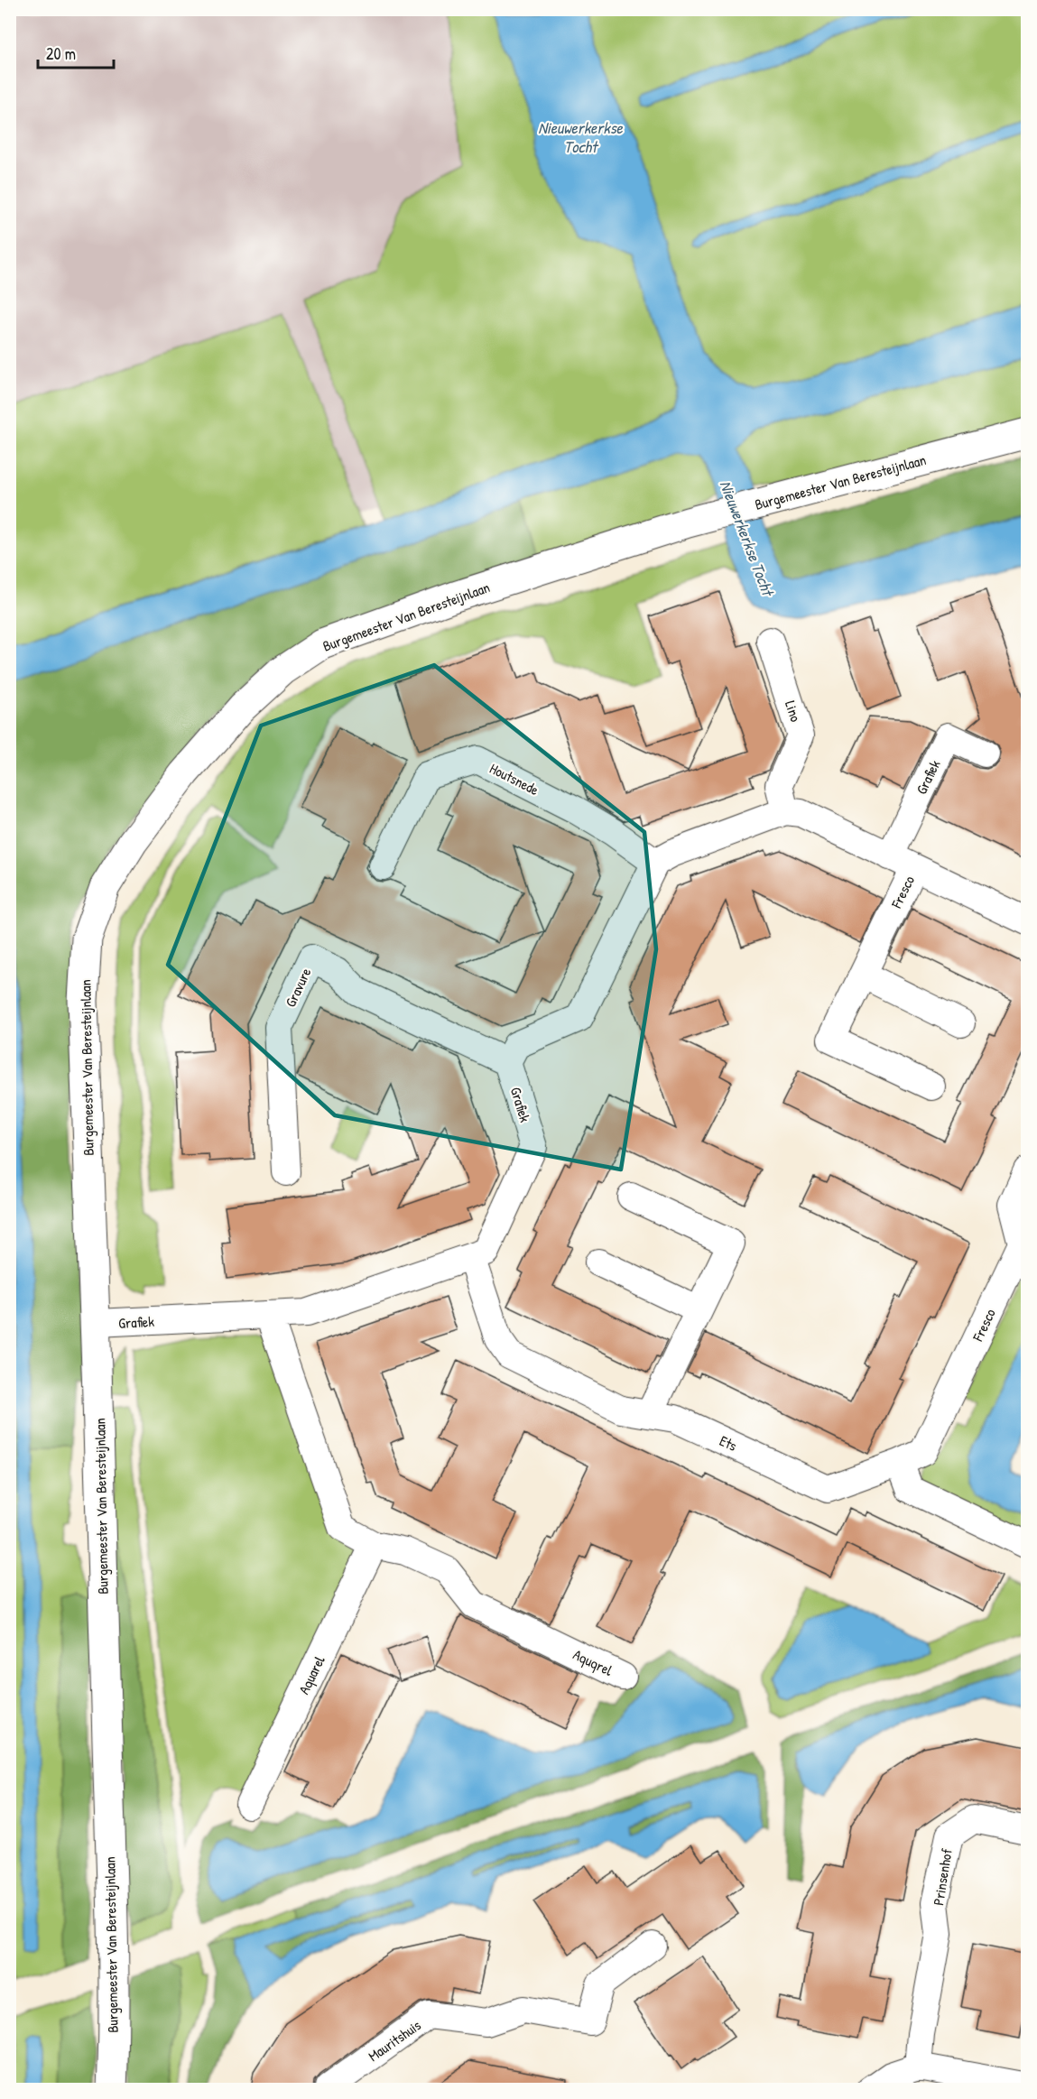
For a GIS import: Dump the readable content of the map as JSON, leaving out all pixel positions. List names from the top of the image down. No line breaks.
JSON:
{"streets":{"main road":["Burgemeester Van Beresteijnlaan"],"street":["Lino","Grafiek","Houtsnede","Fresco","Gravure","Ets","Aquqrel","Aquarel","Prinsenhof","Mauritshuis"]},"crossings":[["Burgemeester Van Beresteijnlaan","Grafiek"],["Grafiek","Gravure"],["Grafiek","Ets"],["Fresco","Ets"],["Aquqrel","Aquarel"]],"water":["Nieuwerkerkse Tocht"],"scale_bar":"20 m"}
